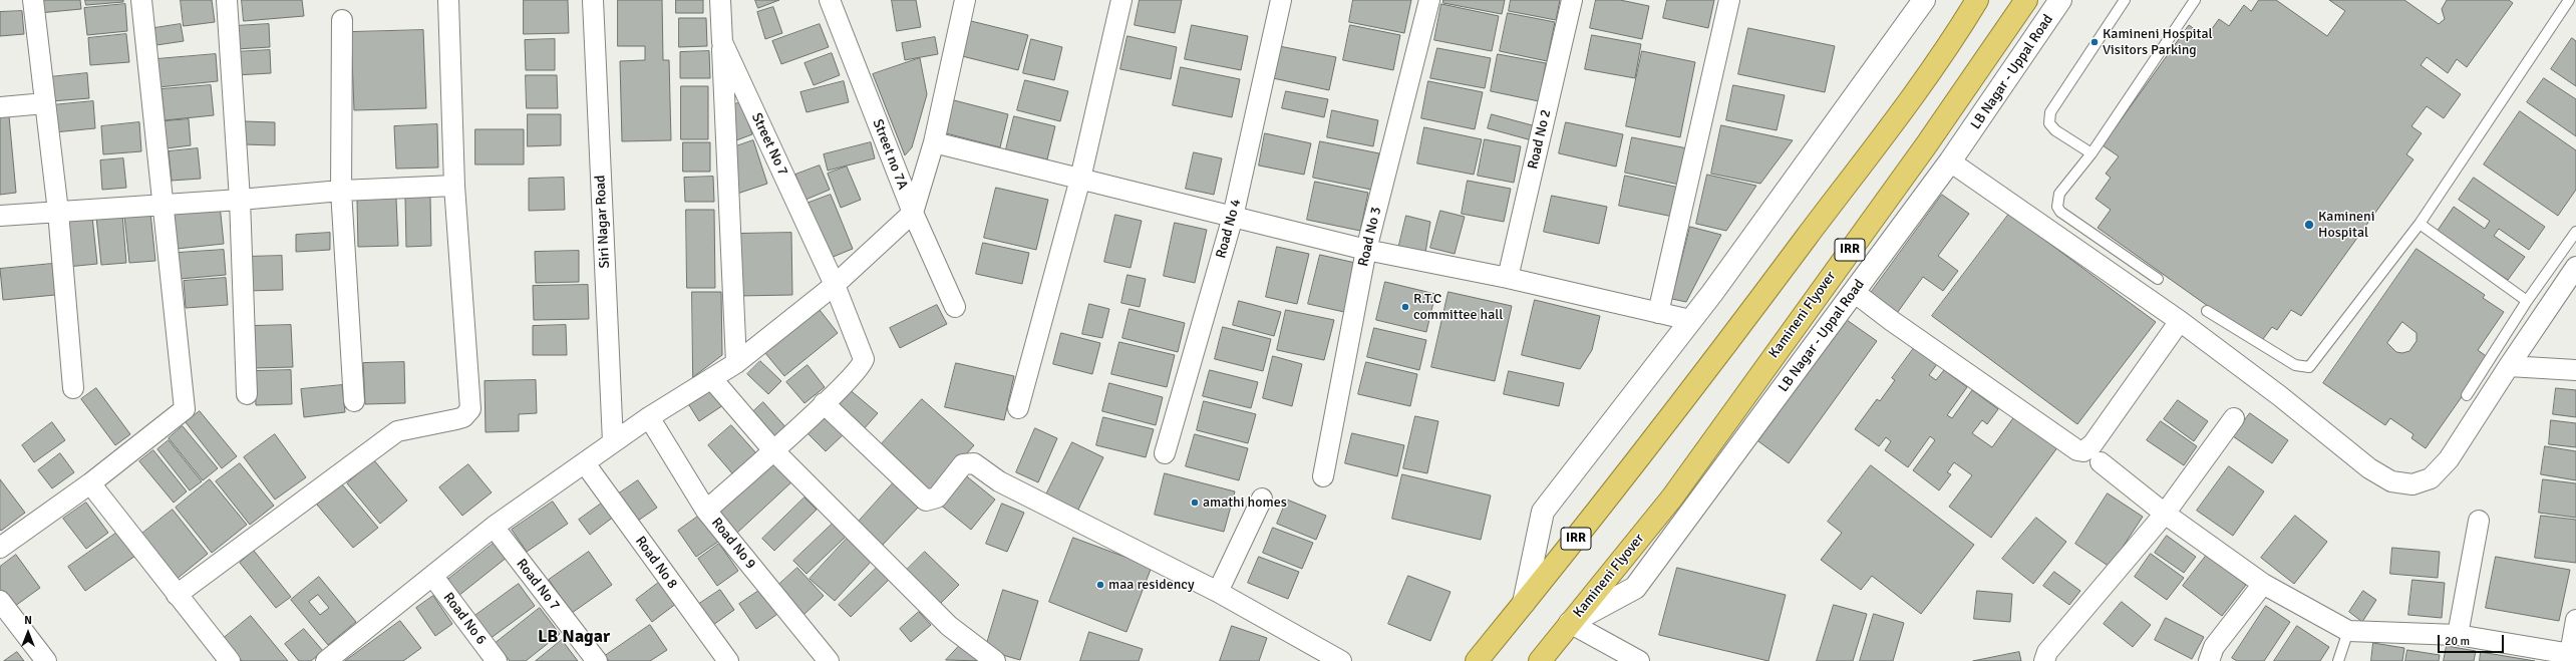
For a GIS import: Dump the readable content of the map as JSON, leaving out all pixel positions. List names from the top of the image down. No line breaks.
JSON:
{"streets":{"highway":["IRR","Kamineni Flyover"],"street":["LB Nagar - Uppal Road","Road No 2","Street No 7","Street no 7A","Siri Nagar Road","Road No 4","Road No 3","Road No 9","Road No 8","Road No 7","Road No 6"]},"crossings":[["LB Nagar - Uppal Road","IRR"],["LB Nagar - Uppal Road","Kamineni Flyover"],["IRR","Kamineni Flyover"]],"districts":["LB Nagar"],"places":["Kamineni Hospital Visitors Parking","Kamineni Hospital","R.T.C committee hall","amathi homes","maa residency"],"scale_bar":"20 m","north":"top"}
